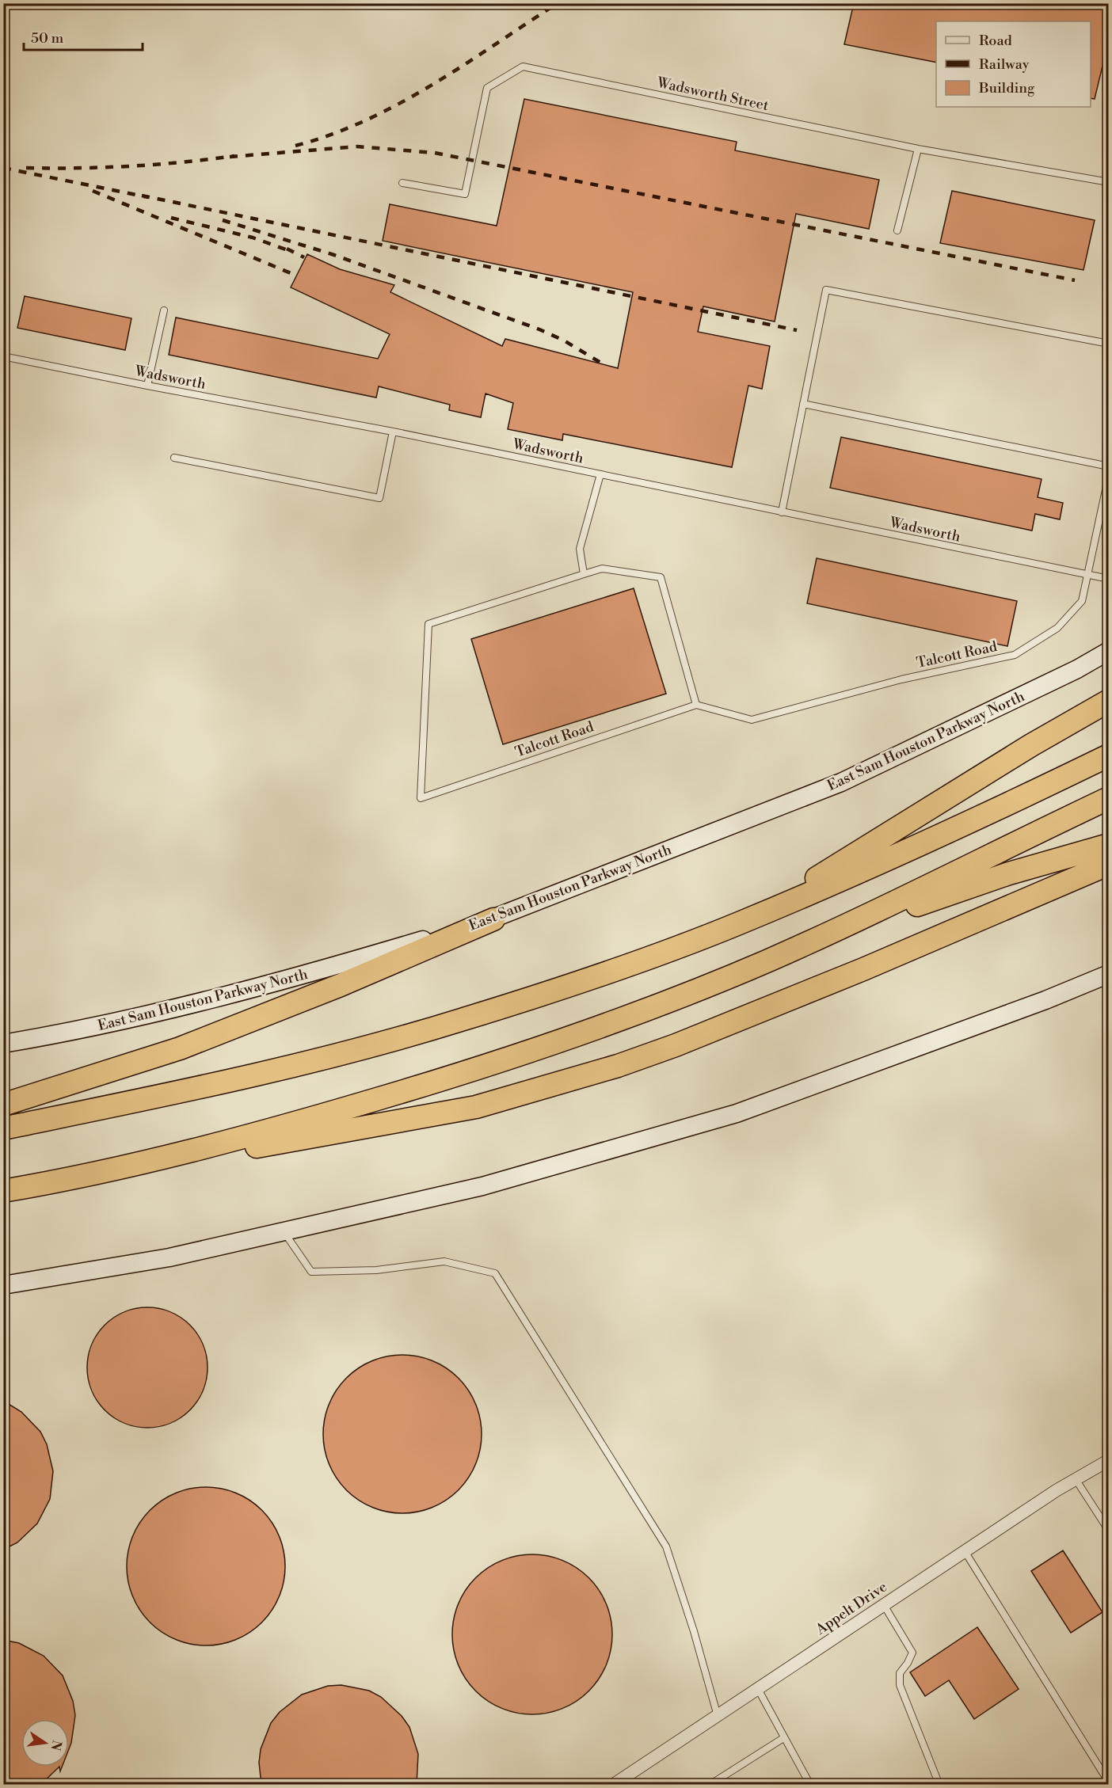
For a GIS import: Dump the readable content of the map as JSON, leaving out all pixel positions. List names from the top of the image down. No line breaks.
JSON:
{"streets":{"main road":["East Sam Houston Parkway North"],"street":["Appelt Drive"],"lane":["Wadsworth Street","Wadsworth","Talcott Road"]},"crossings":[["Wadsworth","Talcott Road"]],"legend":["Road","Railway","Building"],"scale_bar":"50 m","north":"right"}
